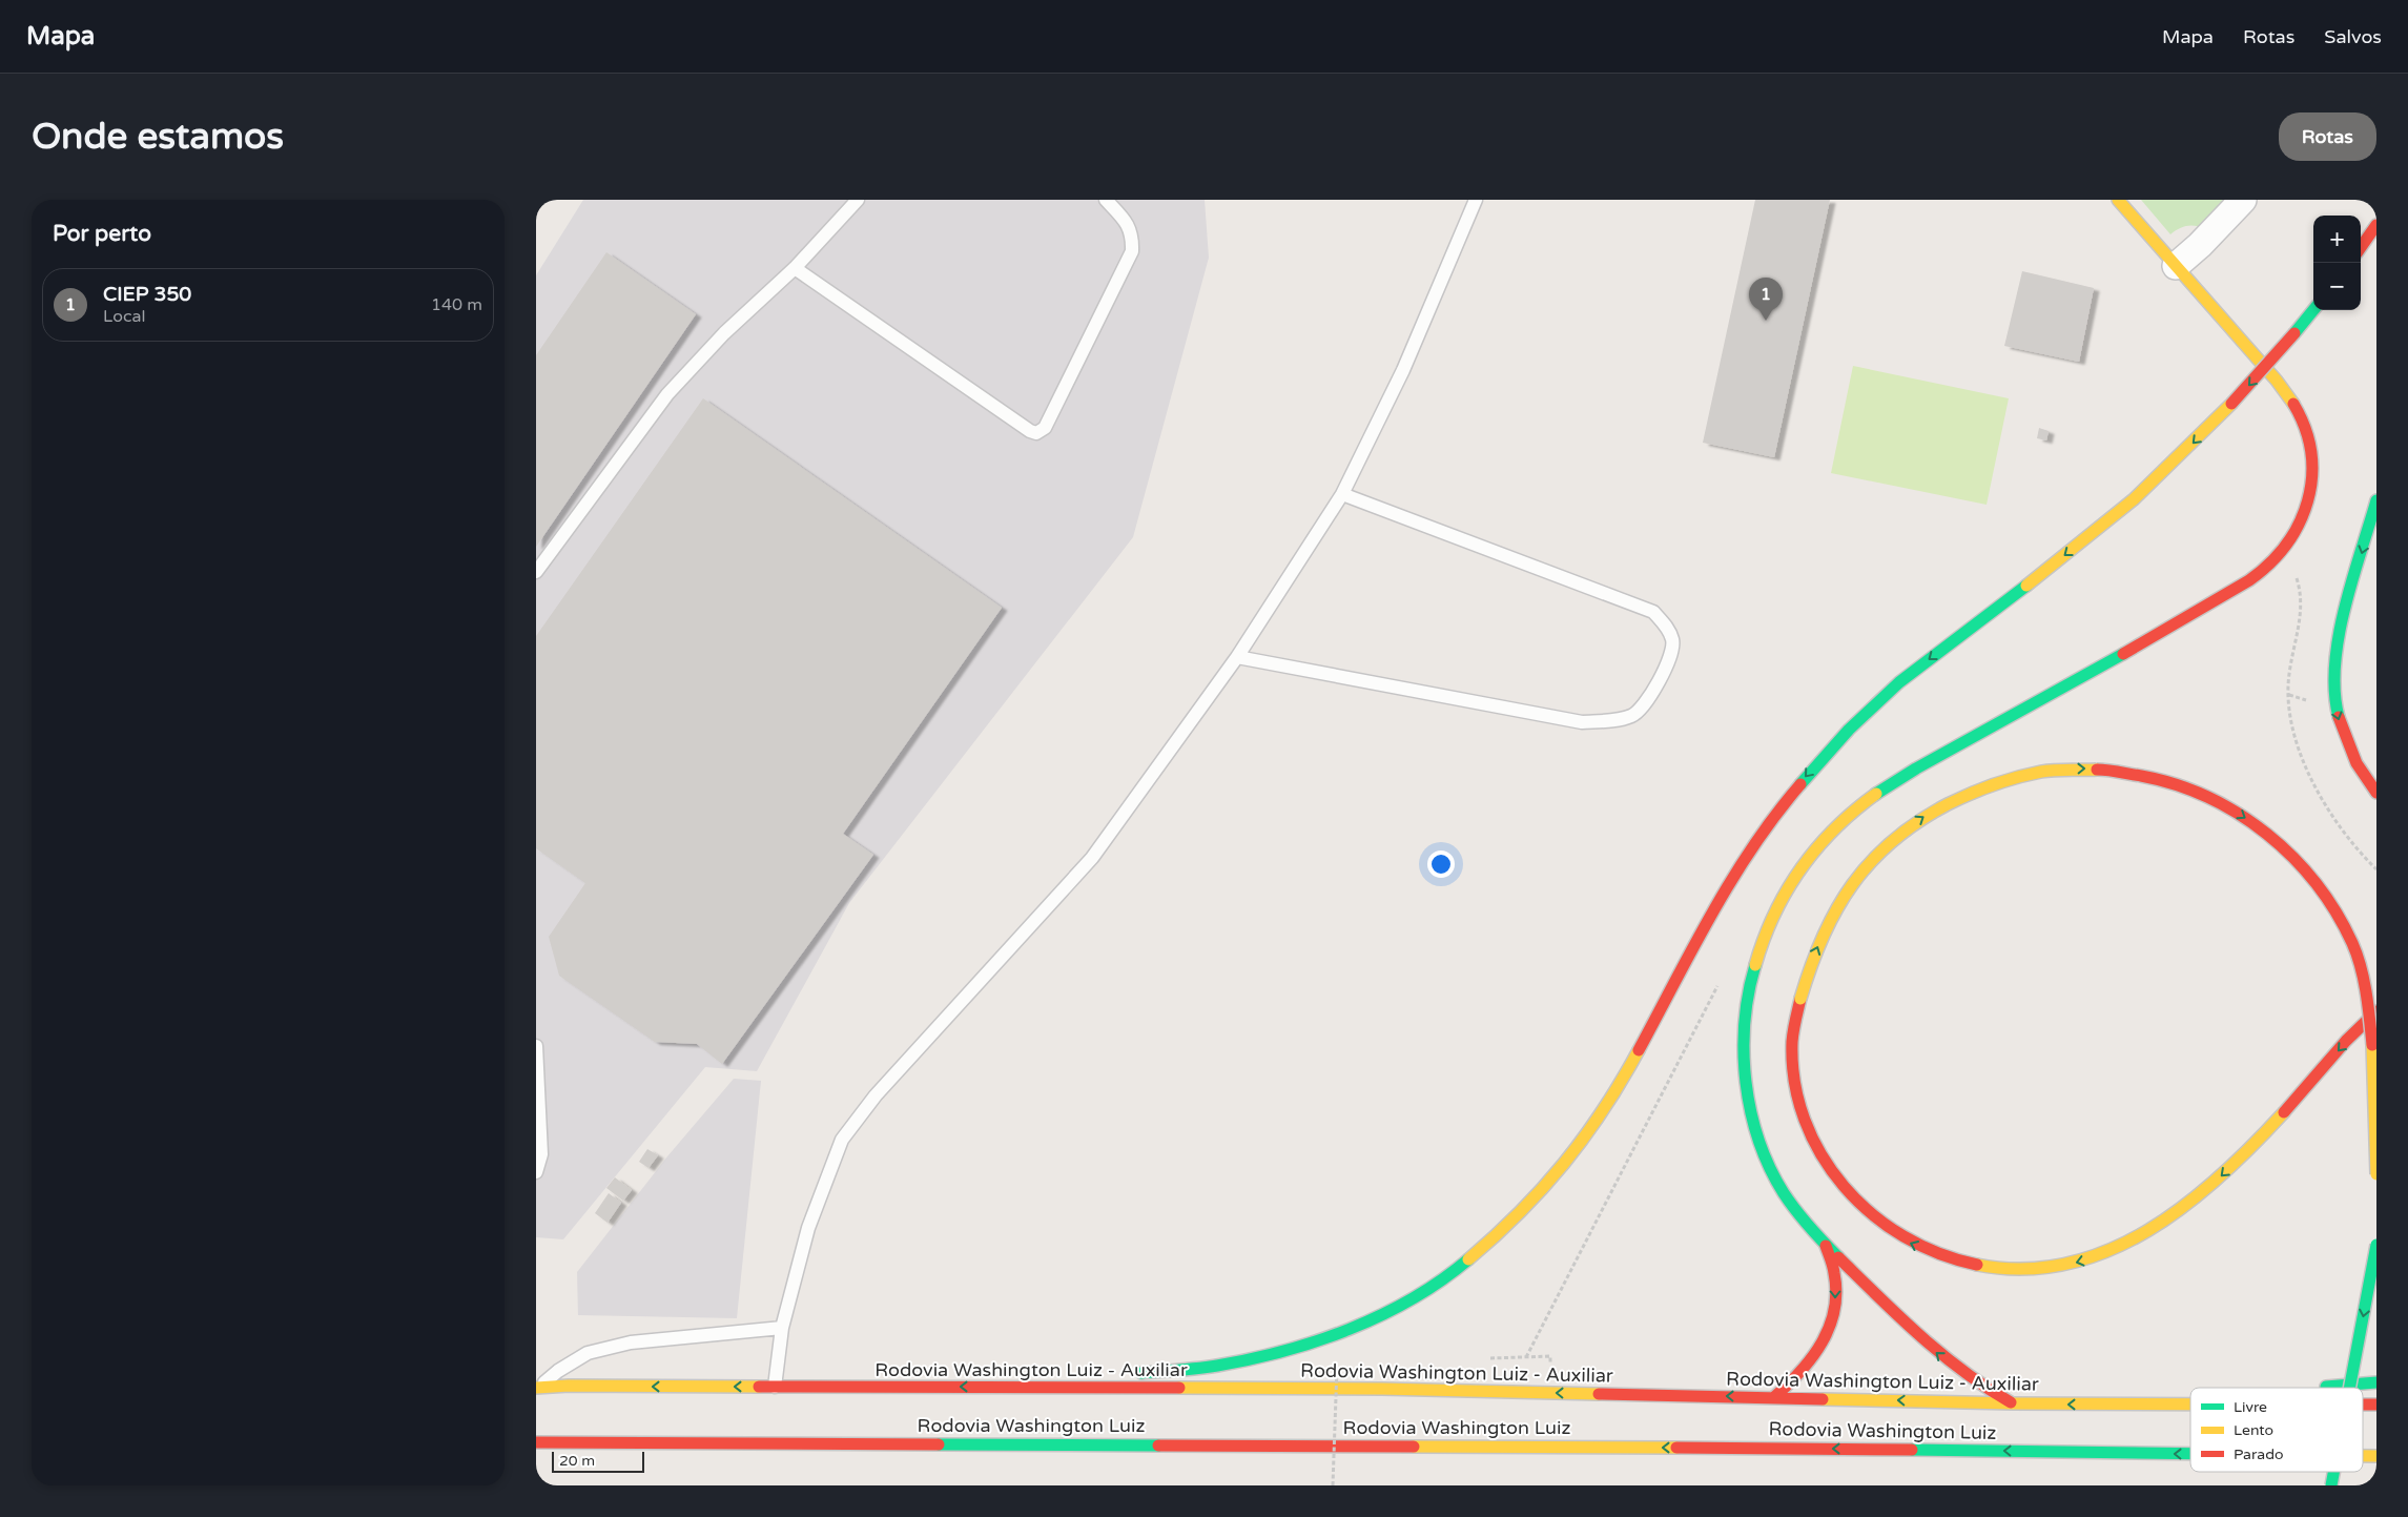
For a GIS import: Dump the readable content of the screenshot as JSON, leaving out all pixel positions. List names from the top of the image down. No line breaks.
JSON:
{"streets":{"highway":["Rodovia Washington Luiz - Auxiliar","Rodovia Washington Luiz"]},"one_way":["Rodovia Washington Luiz - Auxiliar","Rodovia Washington Luiz"],"legend":["Livre","Lento","Parado"],"scale_bar":"20 m","page":{"header":"Mapa","nav":["Mapa","Rotas","Salvos"],"buttons":"Rotas","title":"Onde estamos","heading":"Por perto","map_buttons":["+","−"],"list":[{"mark":"1","name":"CIEP 350","note":"Local","value":"140 m"}],"pins":"1","scale":"20 m"}}
